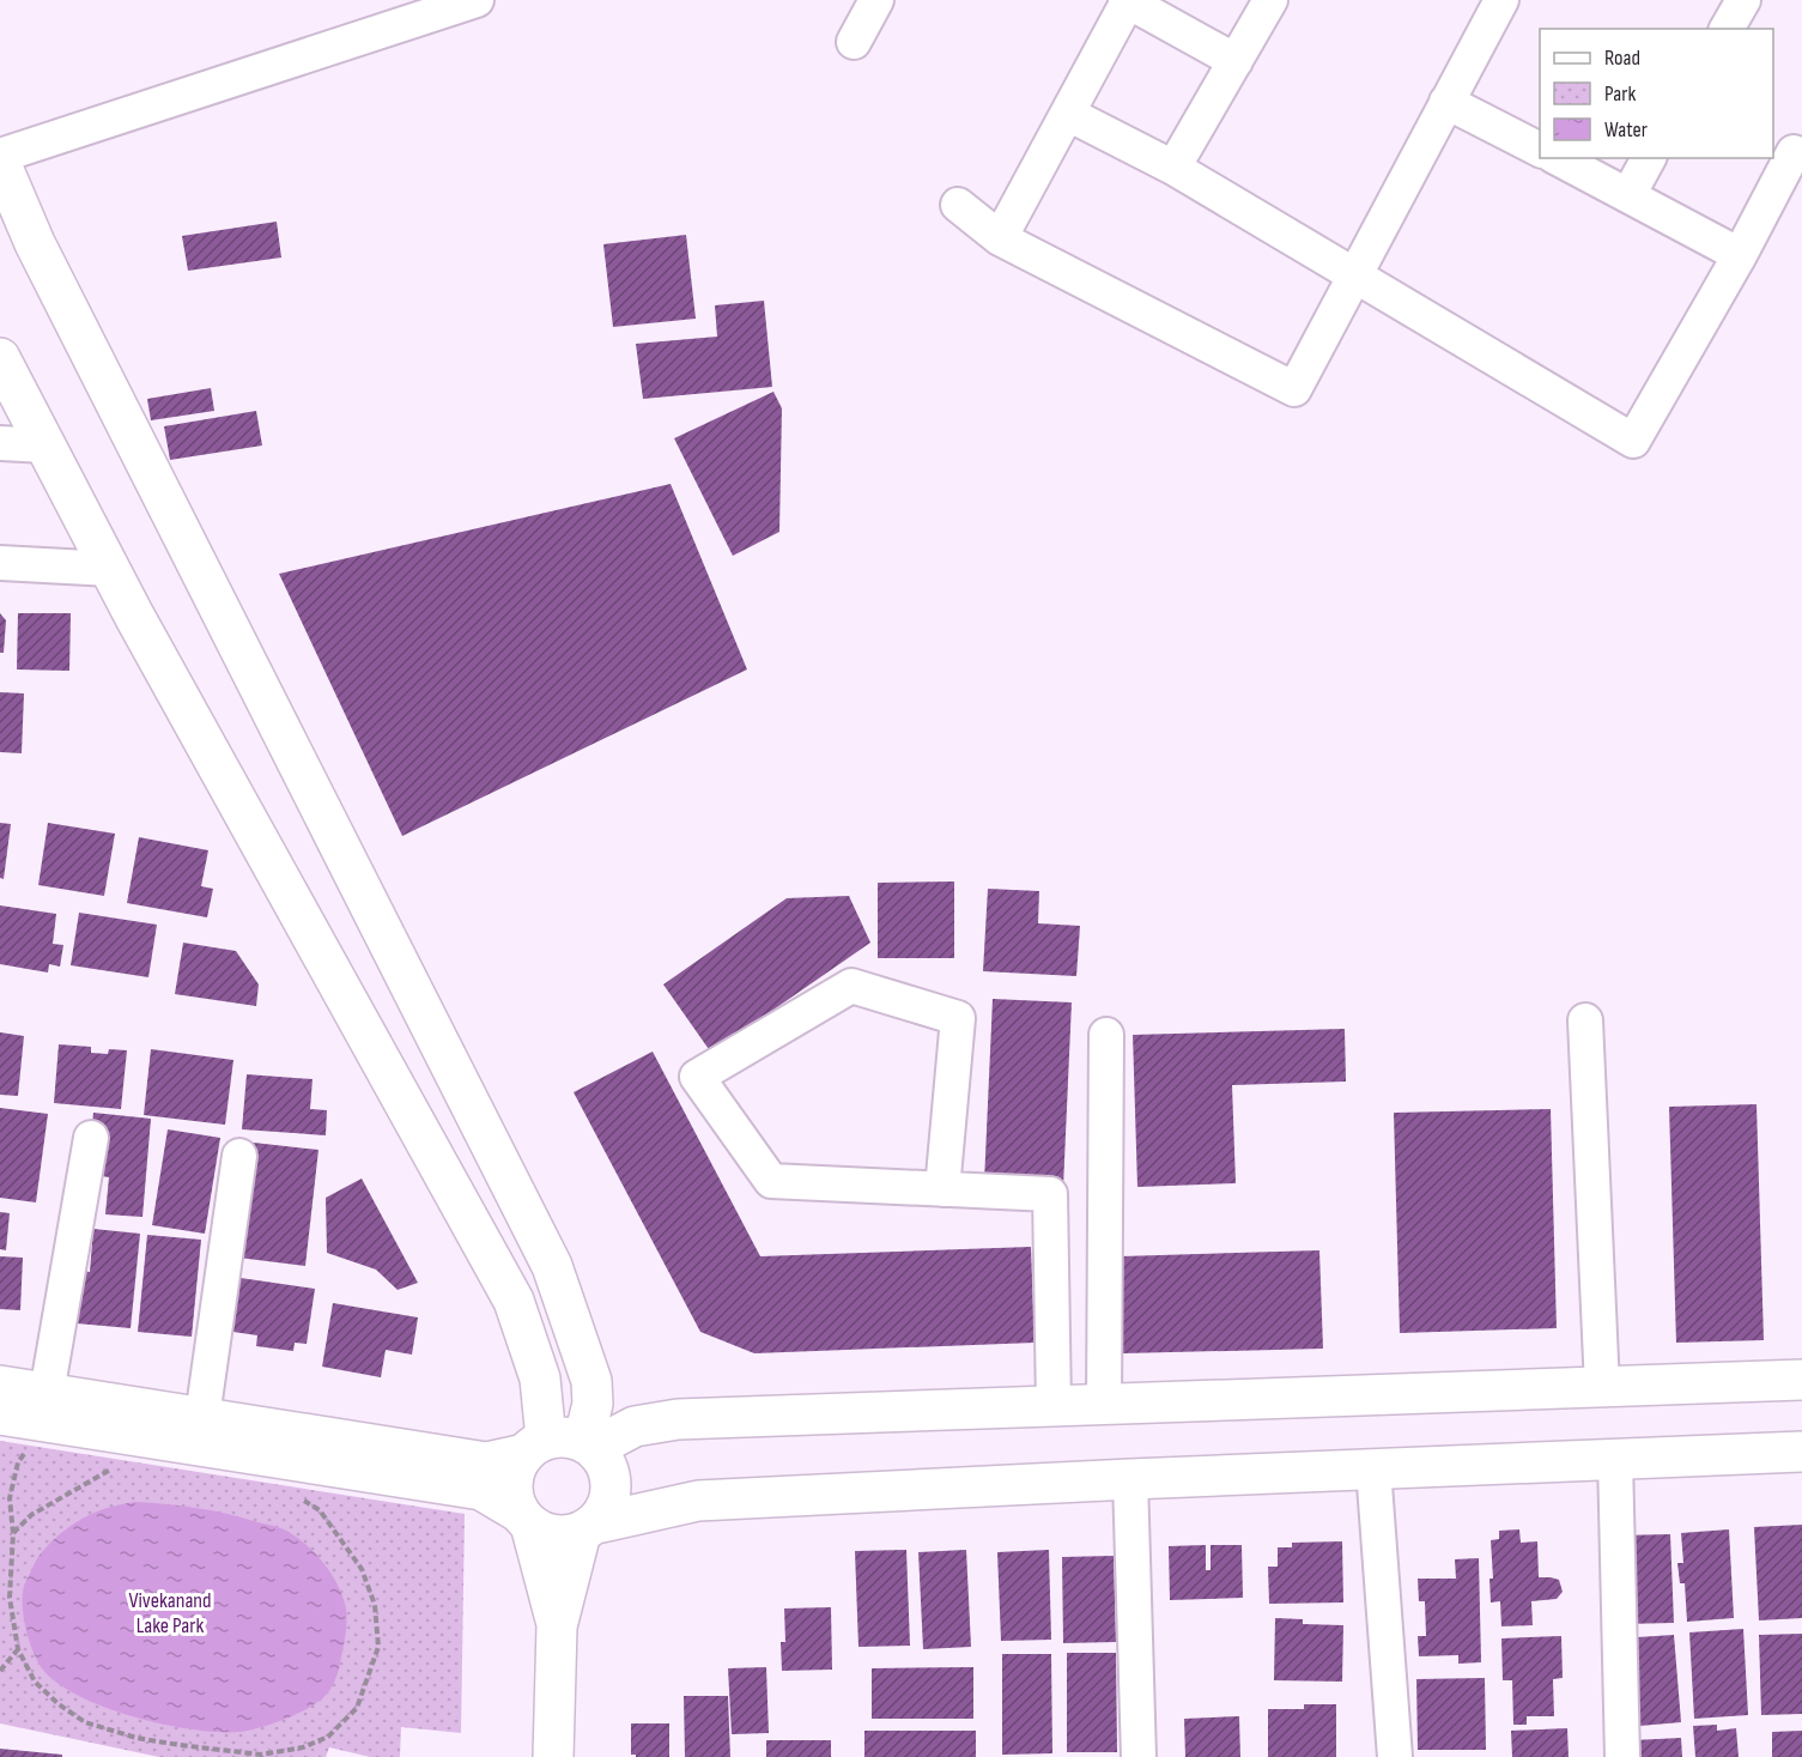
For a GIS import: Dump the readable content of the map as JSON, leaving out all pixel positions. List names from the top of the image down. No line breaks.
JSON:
{"parks":["Vivekanand Lake Park"],"legend":["Road","Park","Water"]}
